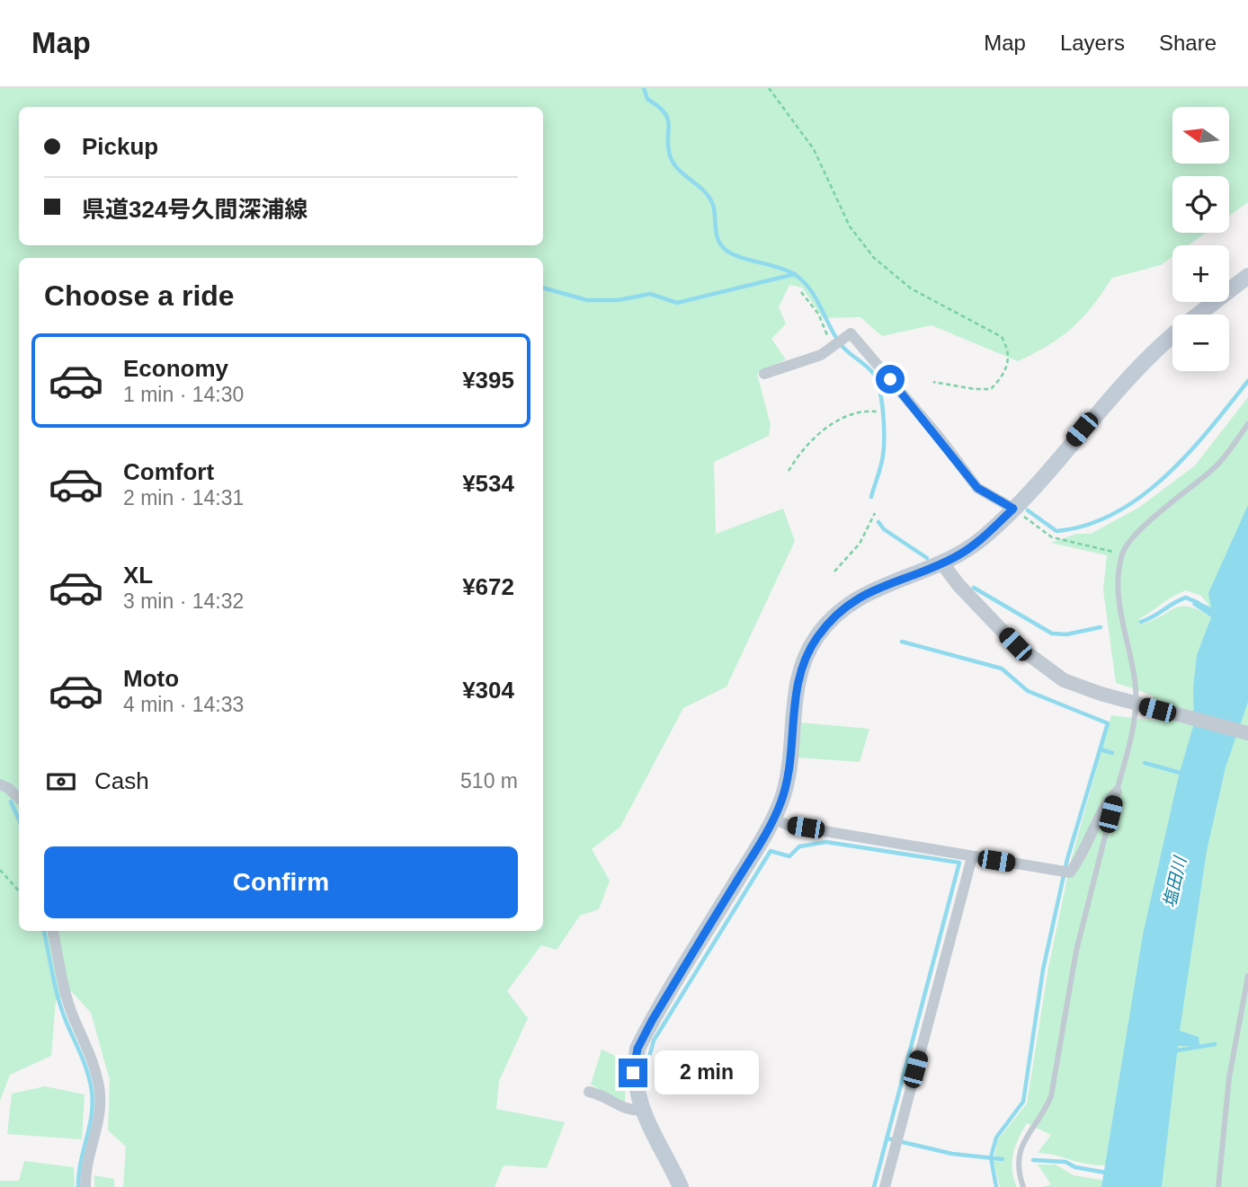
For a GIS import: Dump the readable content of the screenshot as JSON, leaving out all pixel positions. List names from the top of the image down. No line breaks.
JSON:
{"water":["塩田川"],"north":"left","page":{"header":"Map","nav":["Map","Layers","Share"],"map_buttons":["+","−"],"banner":["Pickup","県道324号久間深浦線"],"heading":"Choose a ride","list":[{"name":"Economy","note":"1 min · 14:30","value":"¥395"},{"name":"Comfort","note":"2 min · 14:31","value":"¥534"},{"name":"XL","note":"3 min · 14:32","value":"¥672"},{"name":"Moto","note":"4 min · 14:33","value":"¥304"}],"pay":["Cash","510 m"],"buttons":"Confirm","bubble":"2 min"}}
